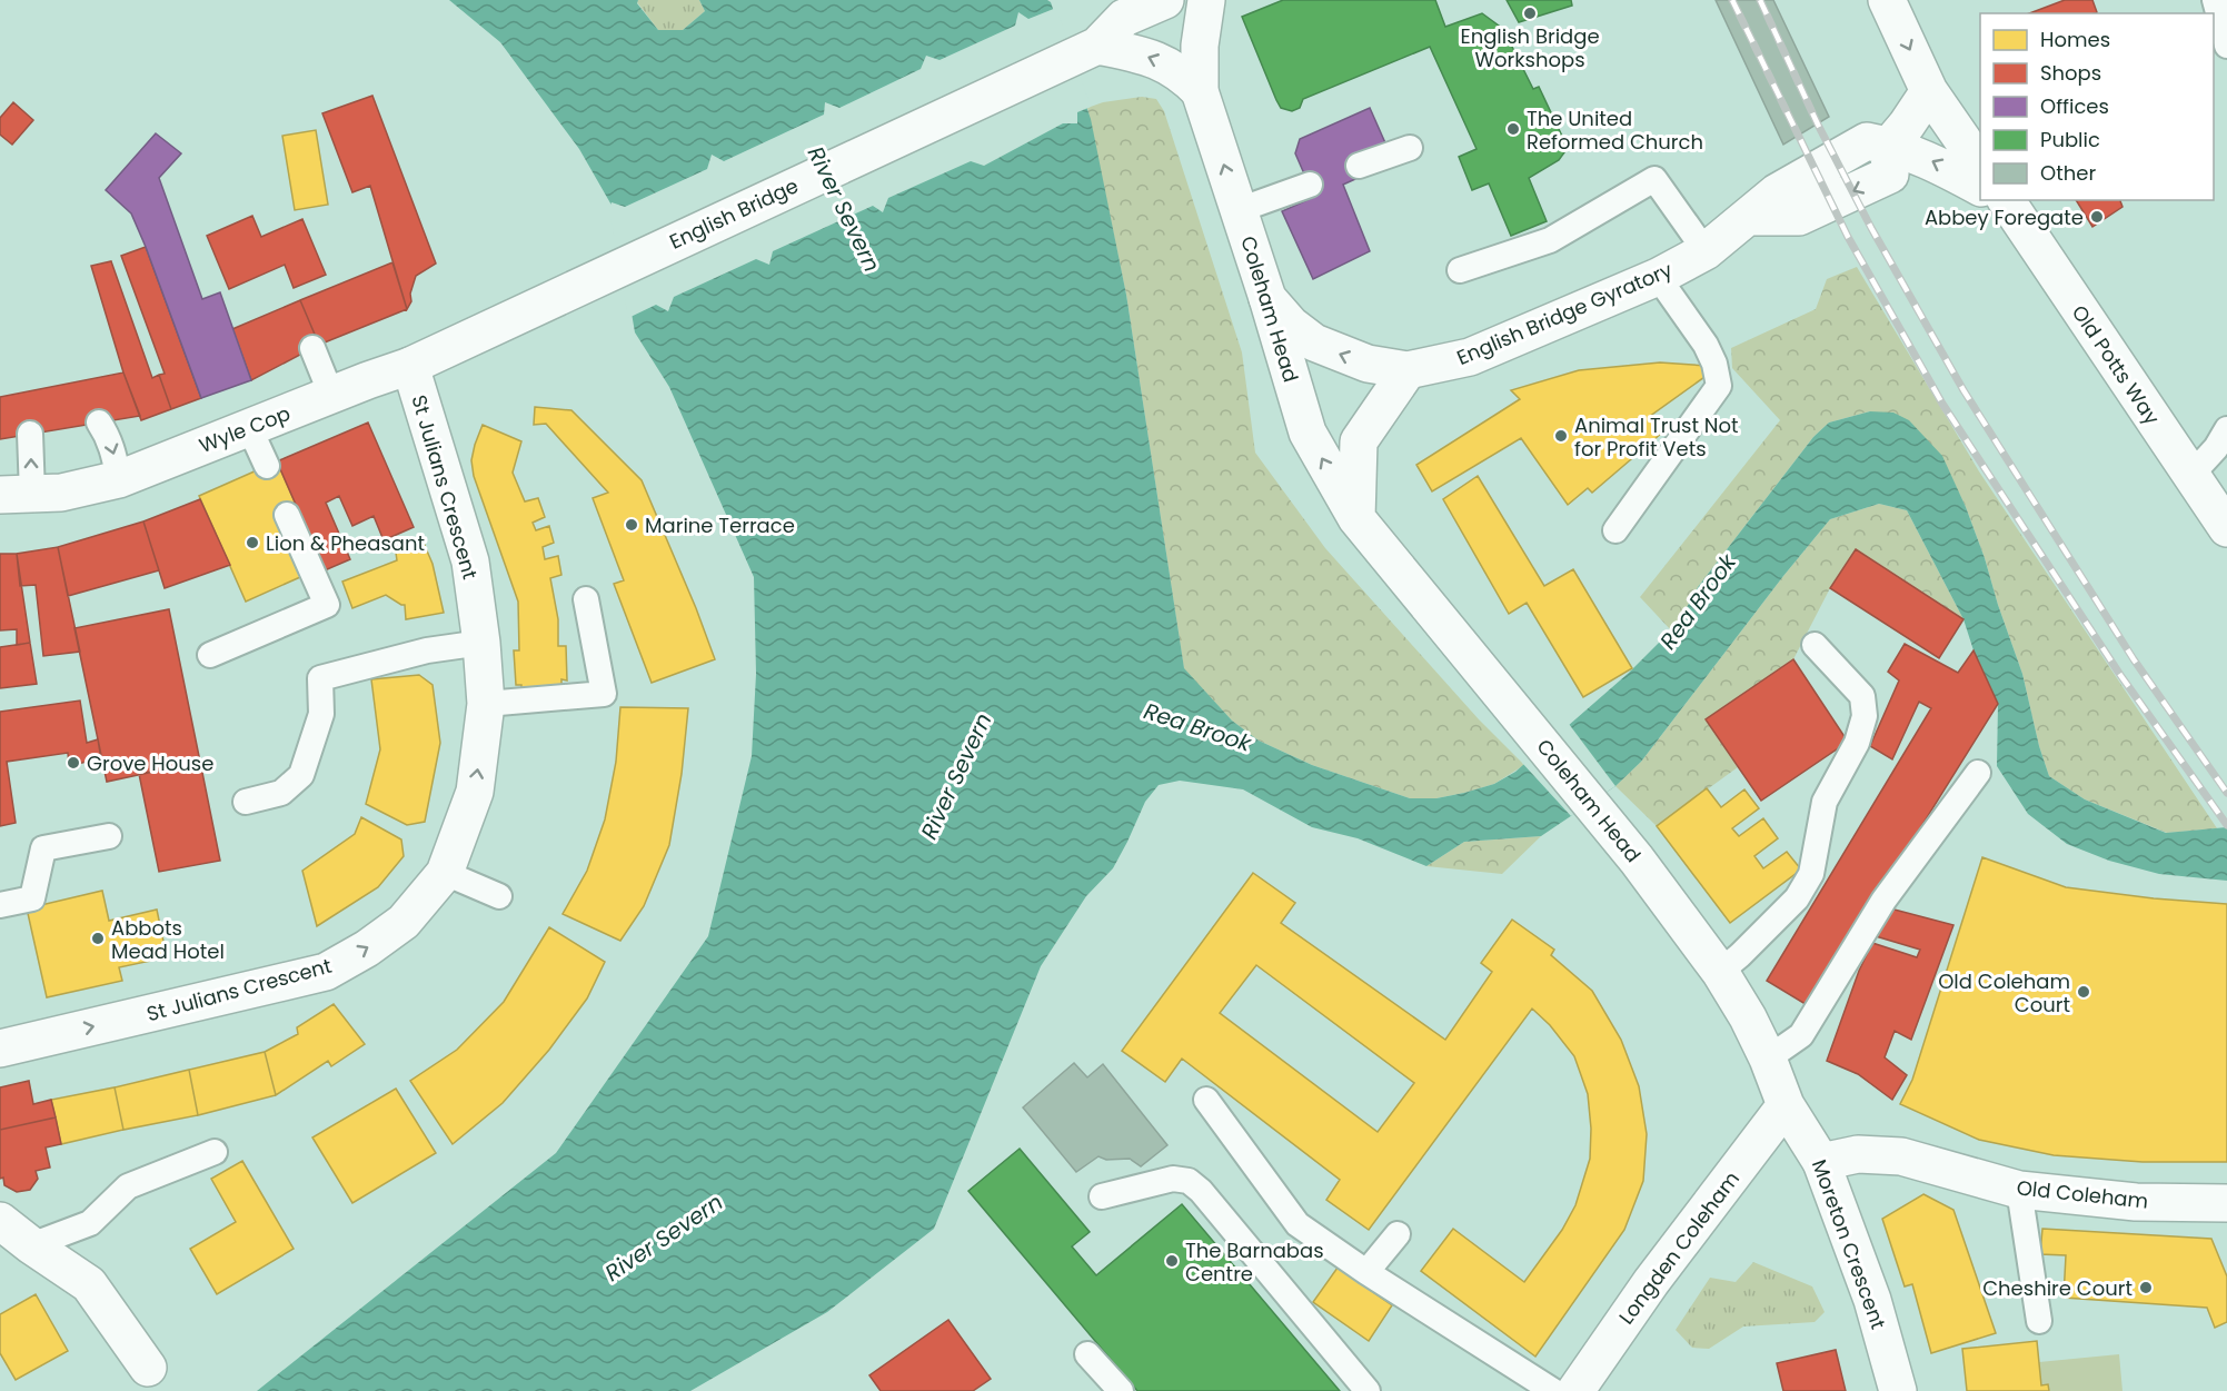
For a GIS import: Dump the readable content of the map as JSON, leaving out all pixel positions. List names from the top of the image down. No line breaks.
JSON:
{"streets":{"street":["English Bridge","Coleham Head","English Bridge Gyratory","Old Potts Way","Wyle Cop","St Julians Crescent","Old Coleham","Moreton Crescent","Longden Coleham"]},"crossings":[["English Bridge","Wyle Cop"],["Coleham Head","English Bridge Gyratory"],["Coleham Head","Moreton Crescent"],["Coleham Head","Longden Coleham"],["English Bridge Gyratory","Old Potts Way"],["Wyle Cop","St Julians Crescent"],["Old Coleham","Moreton Crescent"],["Moreton Crescent","Longden Coleham"]],"one_way":["English Bridge Gyratory","St Julians Crescent"],"water":["River Severn","Rea Brook"],"places":["English Bridge Workshops","The United Reformed Church","Abbey Foregate","Animal Trust Not for Profit Vets","Marine Terrace","Lion & Pheasant","Grove House","Abbots Mead Hotel","Old Coleham Court","The Barnabas Centre","Cheshire Court"],"legend":["Homes","Shops","Offices","Public","Other"]}
